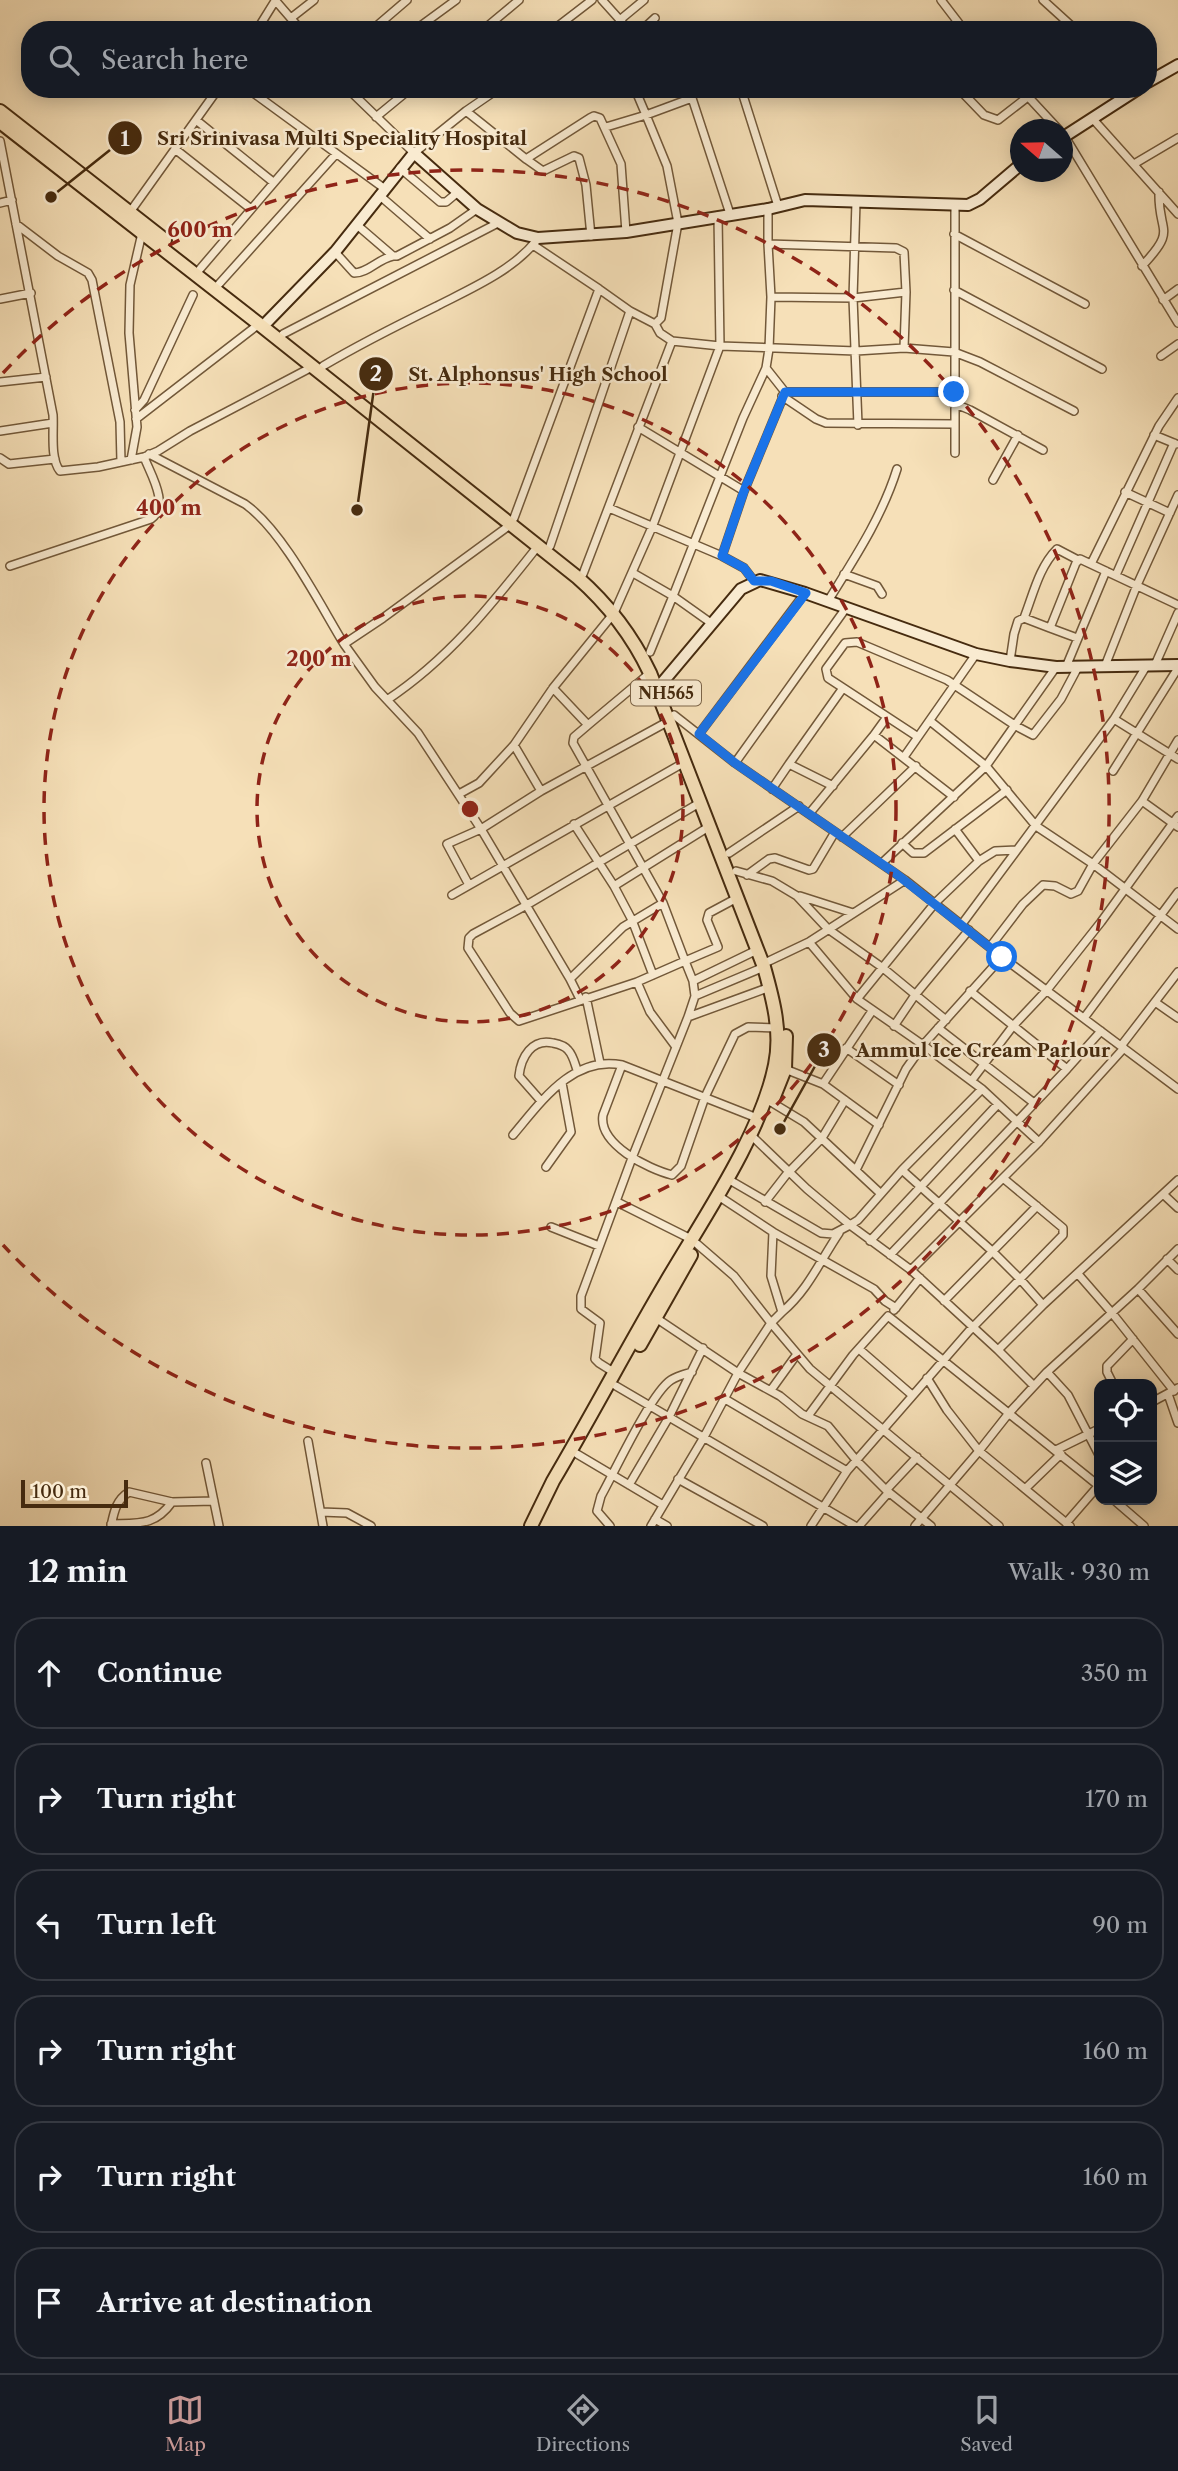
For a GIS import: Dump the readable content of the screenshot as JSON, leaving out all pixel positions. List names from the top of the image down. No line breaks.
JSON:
{"streets":{"highway":["NH565"]},"places":["Sri Srinivasa Multi Speciality Hospital","St. Alphonsus' High School","Ammul Ice Cream Parlour"],"scale_bar":"100 m","north":"left","page":{"search":"Search here","scale":"100 m","heading":["12 min","Walk · 930 m"],"list":[["Continue","350 m"],["Turn right","170 m"],["Turn left","90 m"],["Turn right","160 m"],["Turn right","160 m"],"Arrive at destination"],"nav":["Map","Directions","Saved"]},"rings":["600 m","400 m","200 m"]}
